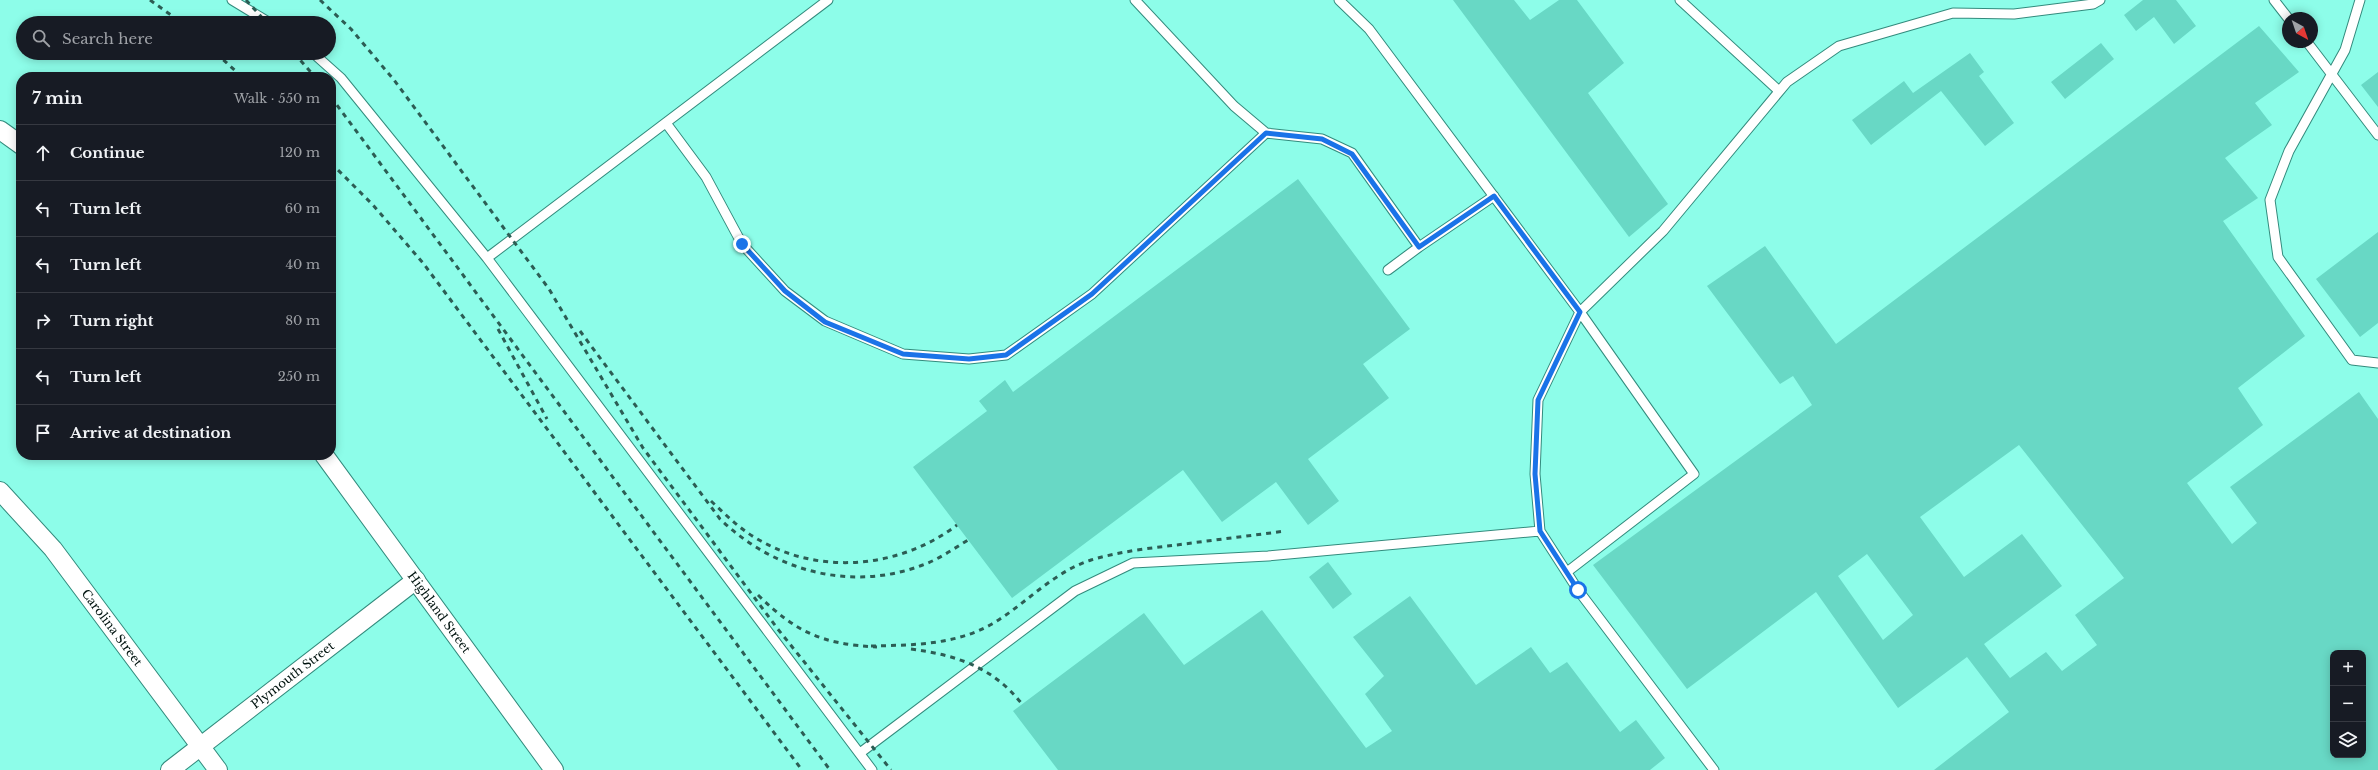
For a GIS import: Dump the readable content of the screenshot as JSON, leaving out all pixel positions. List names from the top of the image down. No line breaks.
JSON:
{"streets":{"street":["Highland Street","Carolina Street","Plymouth Street"]},"crossings":[["Highland Street","Plymouth Street"],["Carolina Street","Plymouth Street"]],"north":"bottom right","page":{"search":"Search here","heading":["7 min","Walk · 550 m"],"list":[["Continue","120 m"],["Turn left","60 m"],["Turn left","40 m"],["Turn right","80 m"],["Turn left","250 m"],"Arrive at destination"],"map_buttons":["+","−"]}}
